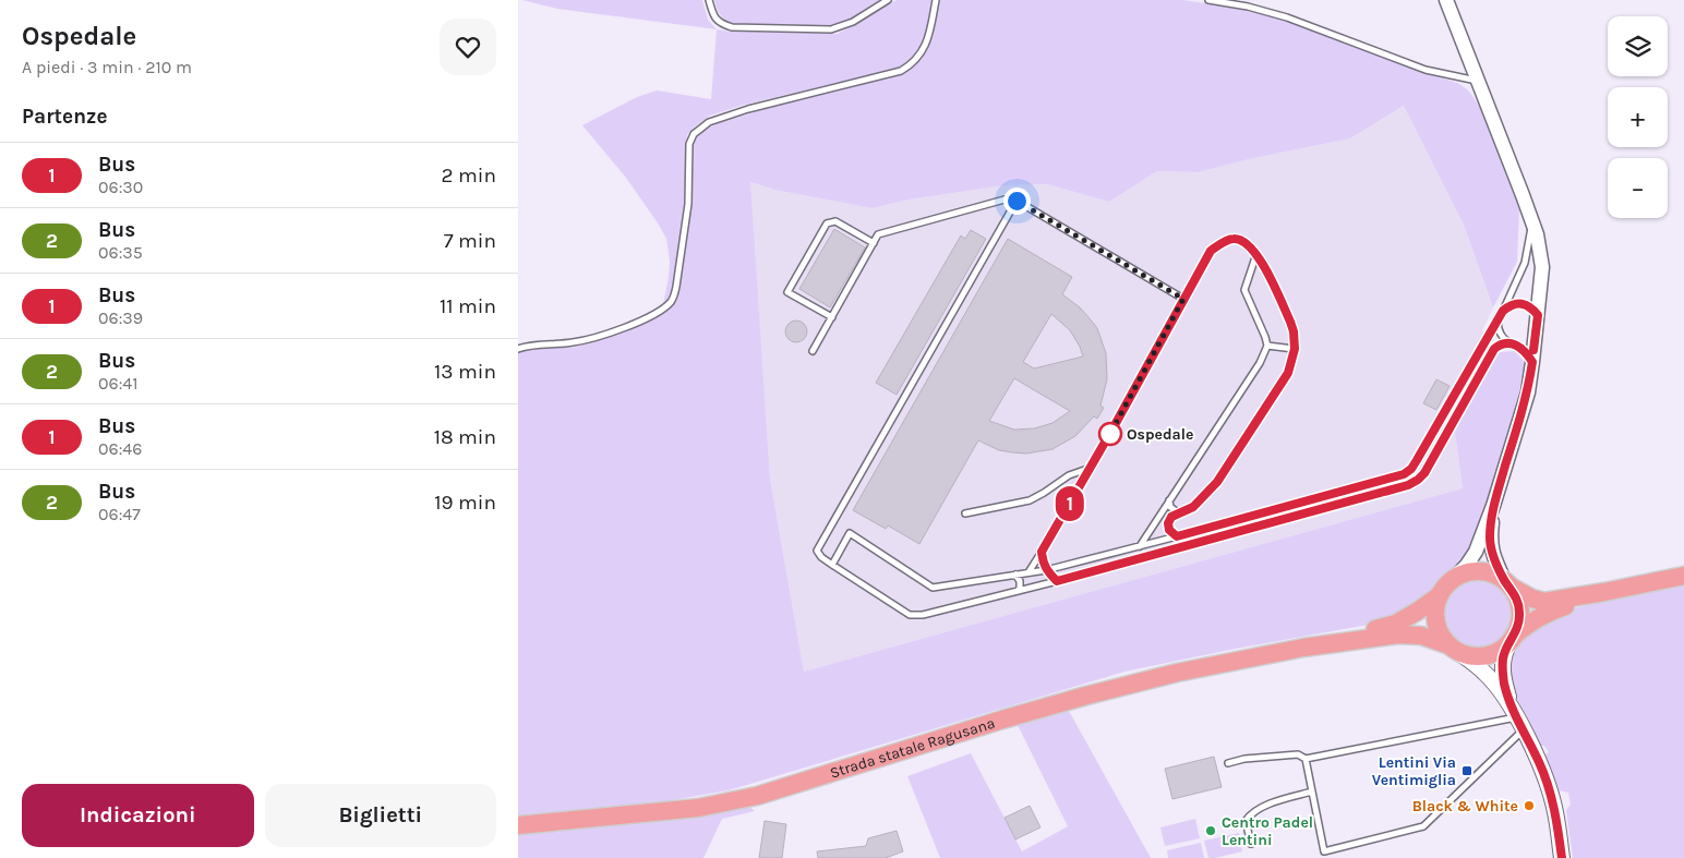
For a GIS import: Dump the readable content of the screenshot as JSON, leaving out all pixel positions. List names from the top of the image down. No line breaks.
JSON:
{"streets":{"main road":["Strada statale Ragusana"]},"places":{"other":["Ospedale","Black & White","Centro Padel Lentini"],"transit":["Lentini Via Ventimiglia"]},"lines":["bus line 1"],"page":{"heading":[["Ospedale","A piedi · 3 min · 210 m"],"Partenze"],"on_map":"1","map_buttons":["+","−"],"list":[{"mark":"1","name":"Bus","note":"06:30","value":"2 min"},{"mark":"2","name":"Bus","note":"06:35","value":"7 min"},{"mark":"1","name":"Bus","note":"06:39","value":"11 min"},{"mark":"2","name":"Bus","note":"06:41","value":"13 min"},{"mark":"1","name":"Bus","note":"06:46","value":"18 min"},{"mark":"2","name":"Bus","note":"06:47","value":"19 min"}],"buttons":["Indicazioni","Biglietti"]}}
